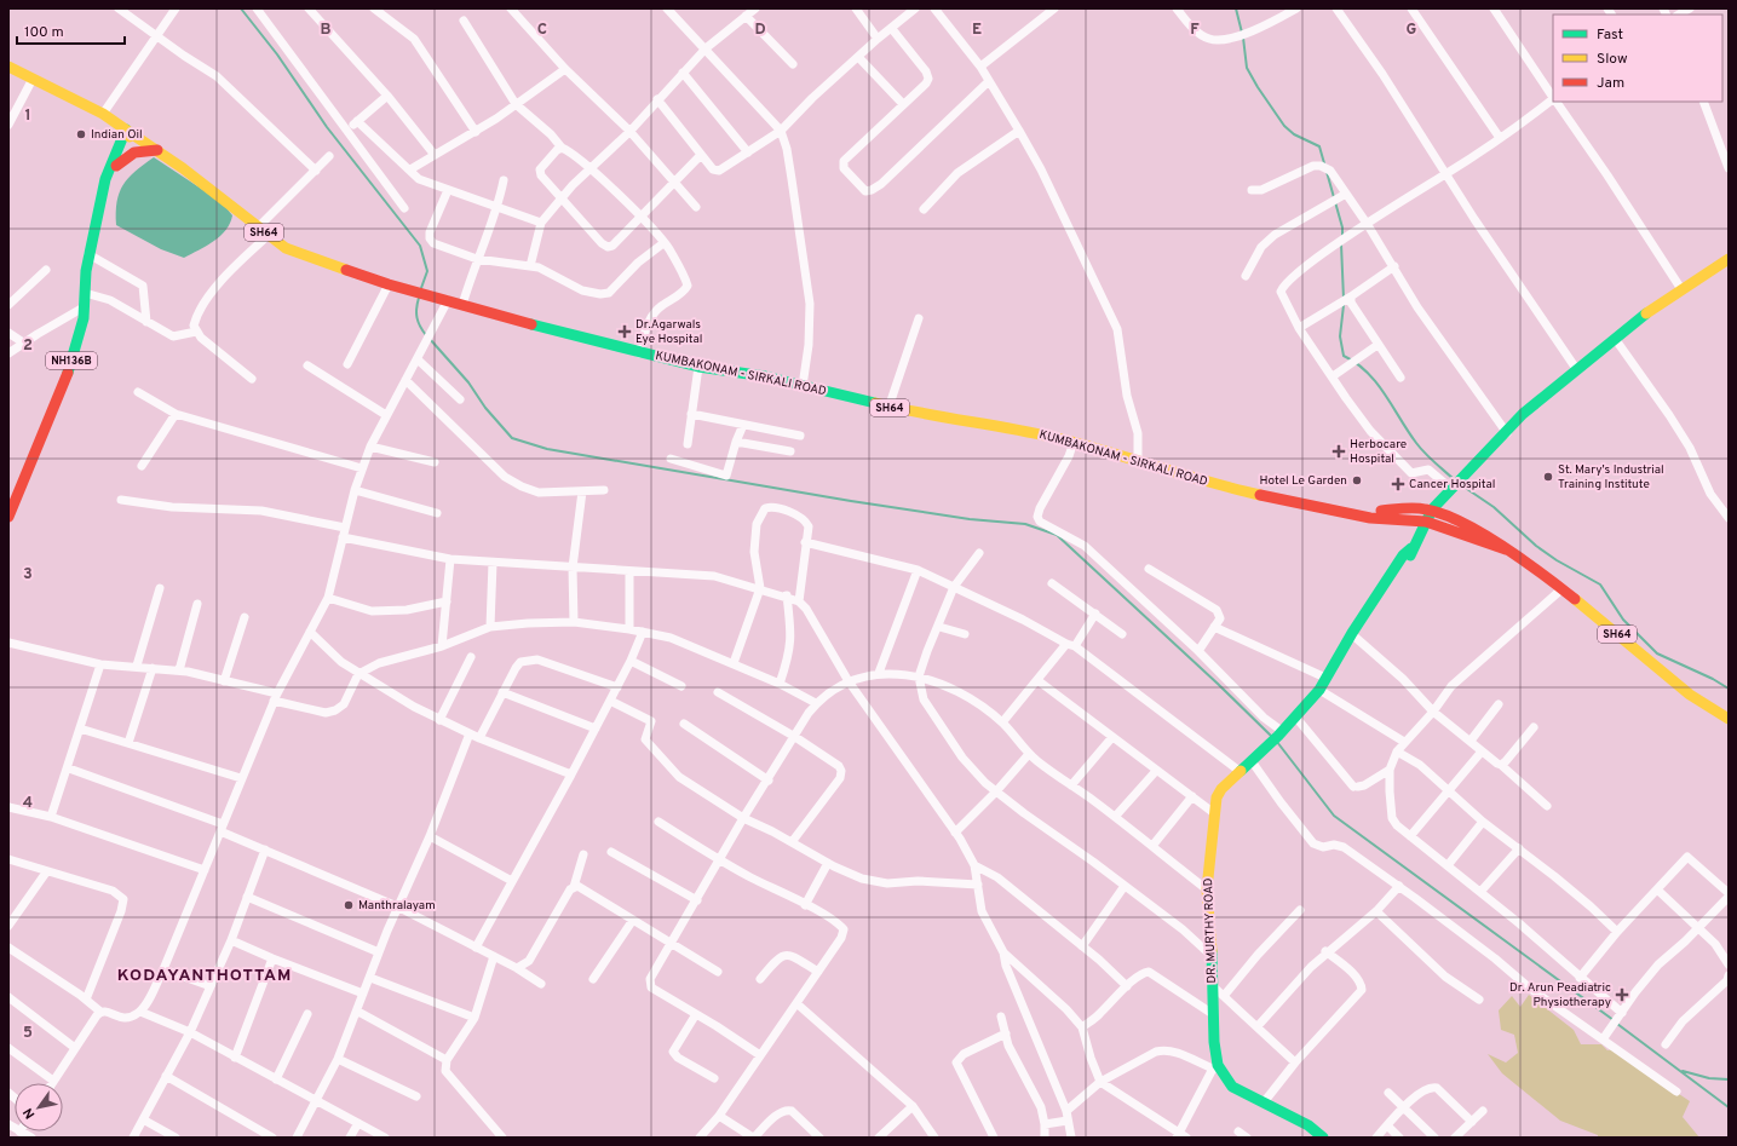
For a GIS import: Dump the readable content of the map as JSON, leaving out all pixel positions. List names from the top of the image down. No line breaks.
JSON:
{"streets":{"main road":["SH64","NH136B","KUMBAKONAM - SIRKALI ROAD","DR. MURTHY ROAD"]},"crossings":[["NH136B","KUMBAKONAM - SIRKALI ROAD"],["KUMBAKONAM - SIRKALI ROAD","DR. MURTHY ROAD"]],"districts":["KODAYANTHOTTAM"],"places":{"other":["Indian Oil","St. Mary's Industrial Training Institute","Hotel Le Garden","Manthralayam"],"health":["Dr.Agarwals Eye Hospital","Herbocare Hospital","Cancer Hospital","Dr. Arun Peadiatric Physiotherapy"]},"legend":["Fast","Slow","Jam"],"scale_bar":"100 m","north":"bottom left","grid":{"columns":["B","C","D","E","F","G"],"rows":["1","2","3","4","5"]}}
